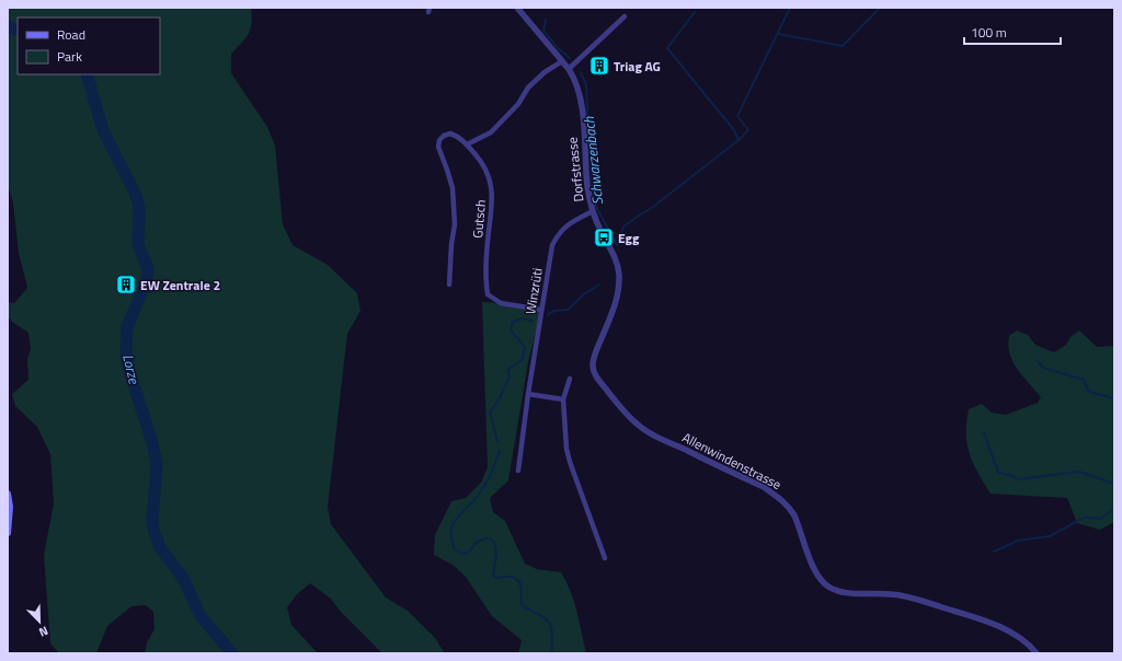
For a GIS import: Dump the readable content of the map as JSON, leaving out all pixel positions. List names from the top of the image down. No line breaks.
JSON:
{"streets":{"street":["Dorfstrasse","Gutsch","Winzrüti","Allenwindenstrasse"]},"crossings":[["Dorfstrasse","Winzrüti"],["Dorfstrasse","Allenwindenstrasse"],["Gutsch","Winzrüti"]],"water":["Schwarzenbach","Lorze"],"places":{"building":["Triag AG","EW Zentrale 2"],"bus stop":["Egg"]},"legend":["Road","Park"],"scale_bar":"100 m","north":"bottom right"}
